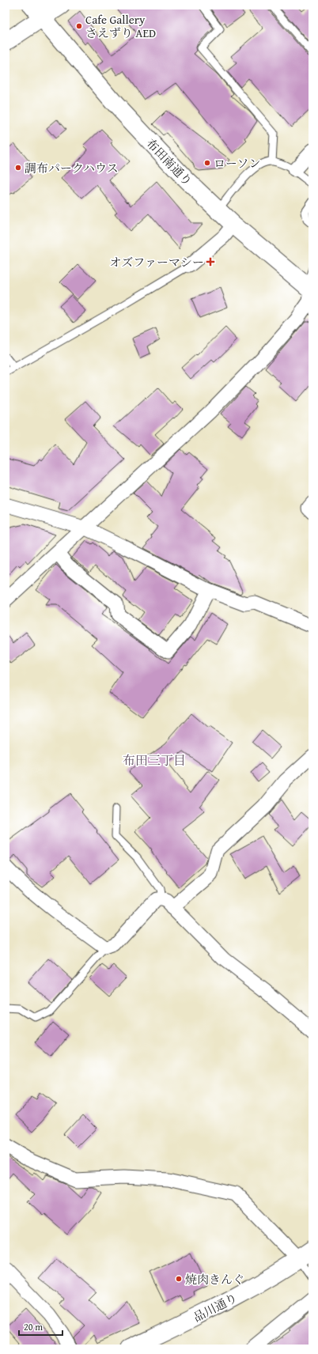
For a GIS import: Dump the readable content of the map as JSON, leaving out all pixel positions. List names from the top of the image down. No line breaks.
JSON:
{"streets":{"street":["布田南通り","品川通り"]},"districts":["布田三丁目"],"places":{"other":["Cafe Gallery さえずり AED","ローソン","調布パークハウス","焼肉きんぐ"],"health":["オズファーマシー"]},"scale_bar":"20 m"}
